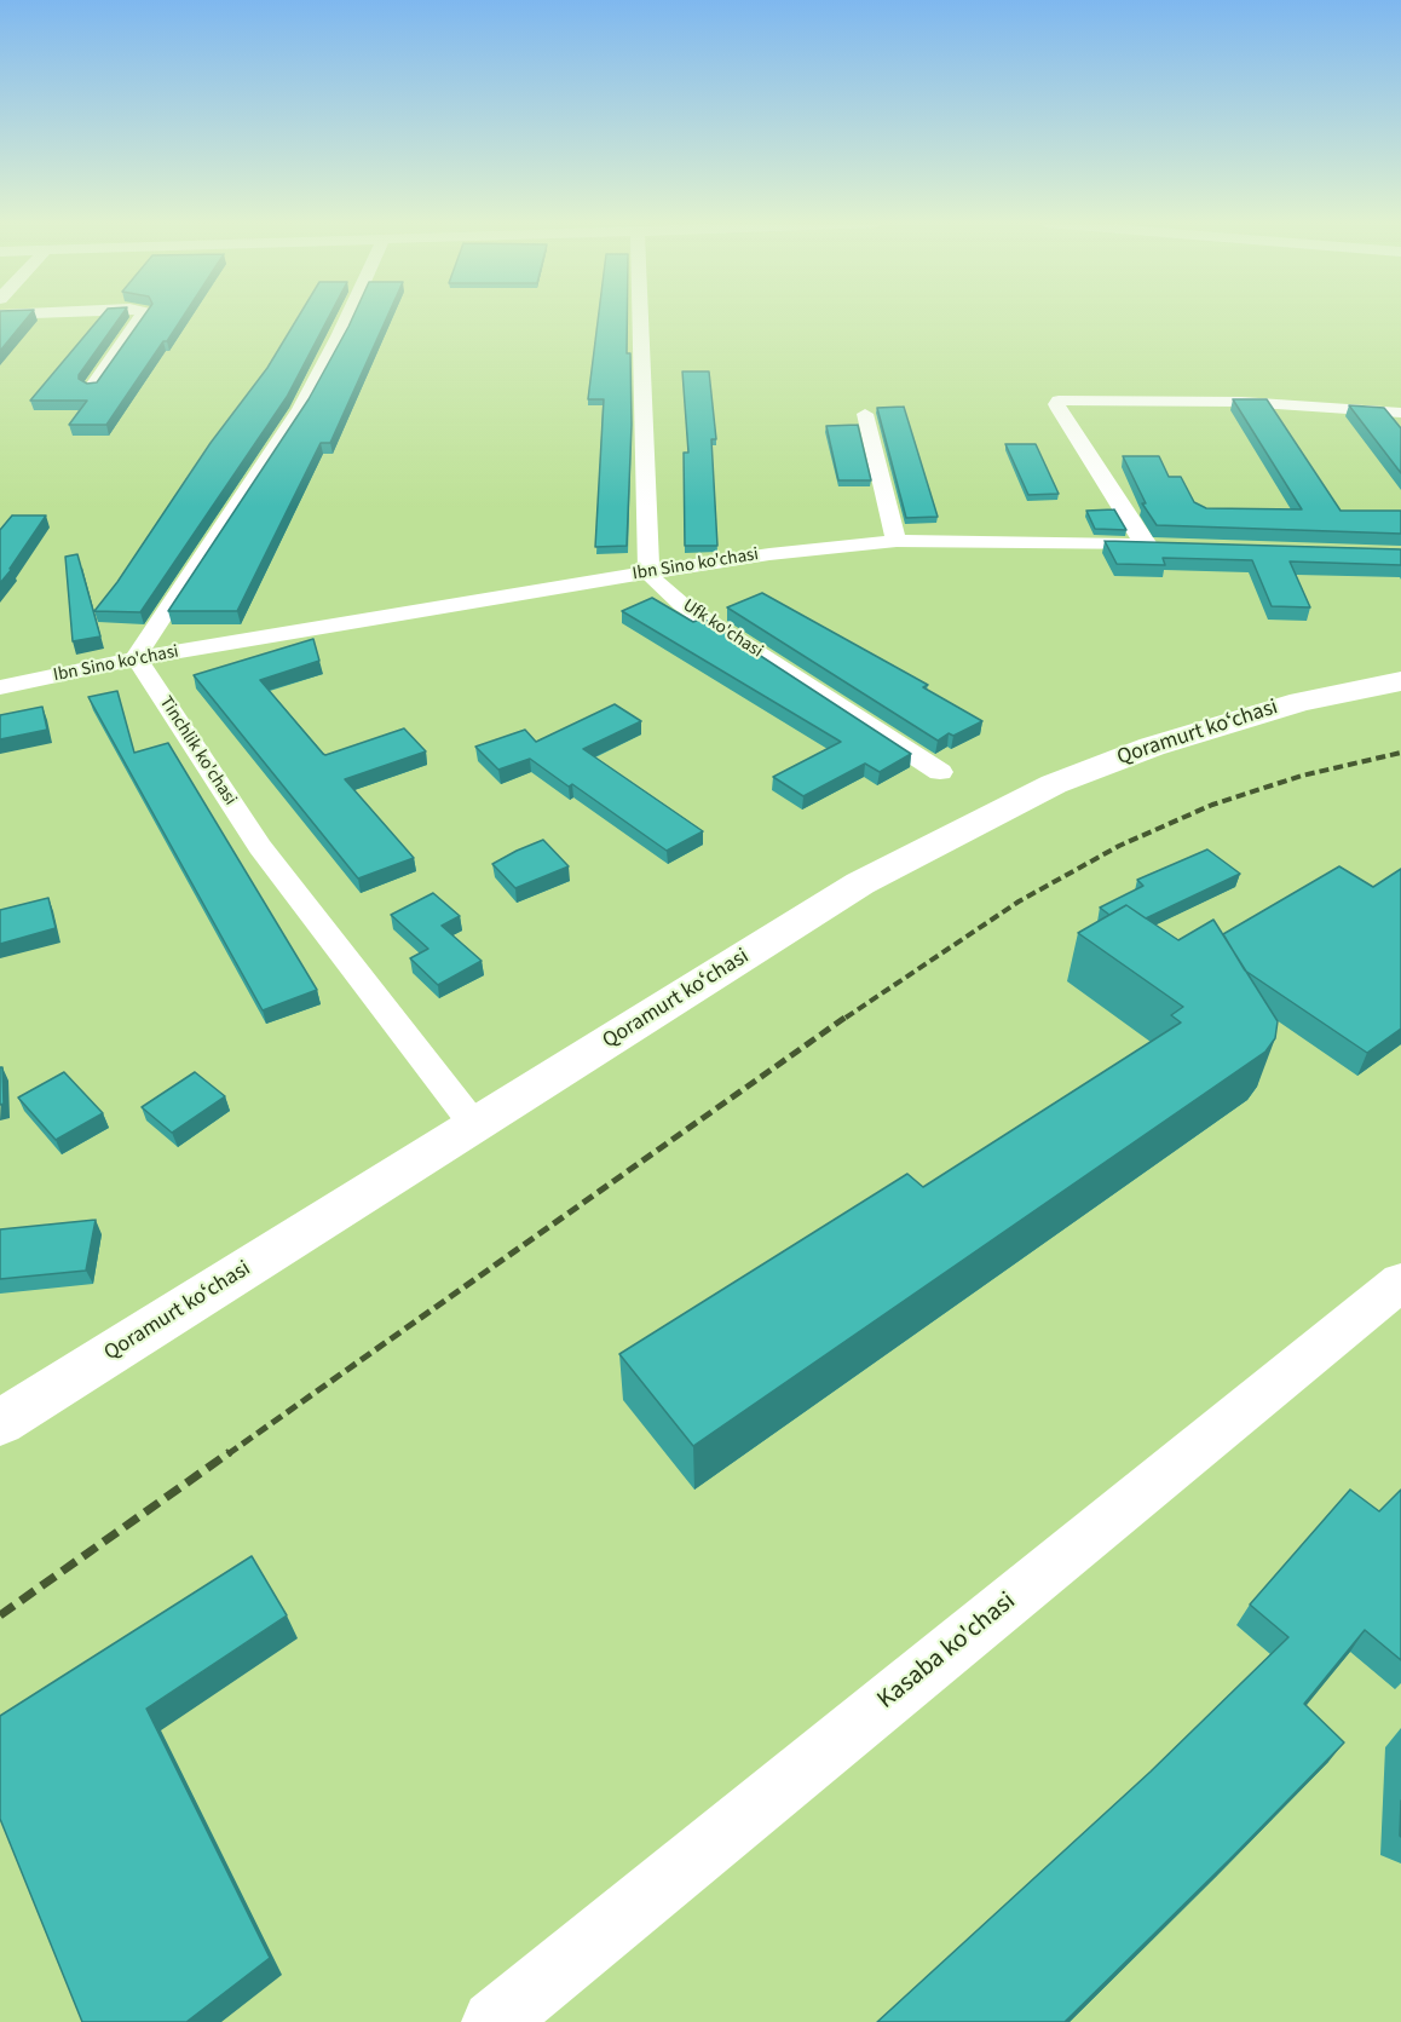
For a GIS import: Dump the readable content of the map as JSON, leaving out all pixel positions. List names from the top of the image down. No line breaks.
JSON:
{"streets":{"main road":["Qoramurt koʻchasi"],"street":["Ibn Sino ko'chasi","Ufk ko'chasi","Tinchlik ko'chasi","Kasaba ko'chasi"]},"crossings":[["Ibn Sino ko'chasi","Ufk ko'chasi"],["Ibn Sino ko'chasi","Tinchlik ko'chasi"],["Qoramurt koʻchasi","Tinchlik ko'chasi"]]}
